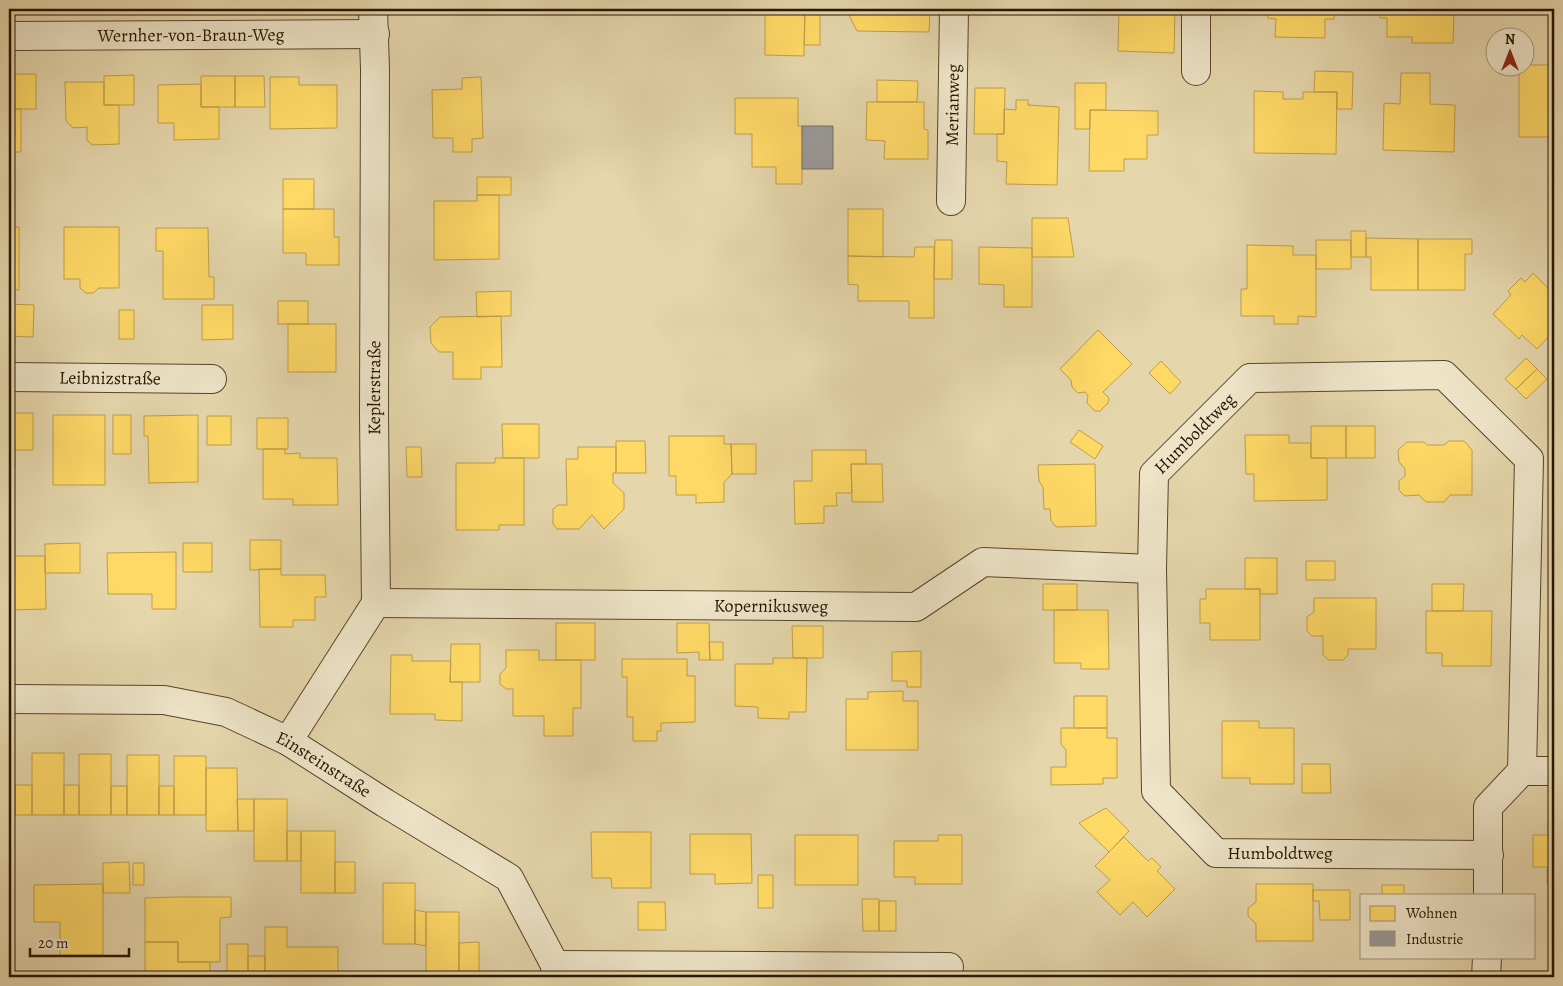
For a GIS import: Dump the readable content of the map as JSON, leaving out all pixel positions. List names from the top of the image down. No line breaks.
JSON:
{"streets":{"street":["Wernher-von-Braun-Weg","Merianweg","Leibnizstraße","Keplerstraße","Humboldtweg","Kopernikusweg","Einsteinstraße"]},"crossings":[["Wernher-von-Braun-Weg","Keplerstraße"],["Keplerstraße","Kopernikusweg"],["Humboldtweg","Kopernikusweg"]],"legend":["Wohnen","Industrie"],"scale_bar":"20 m","north":"top"}
